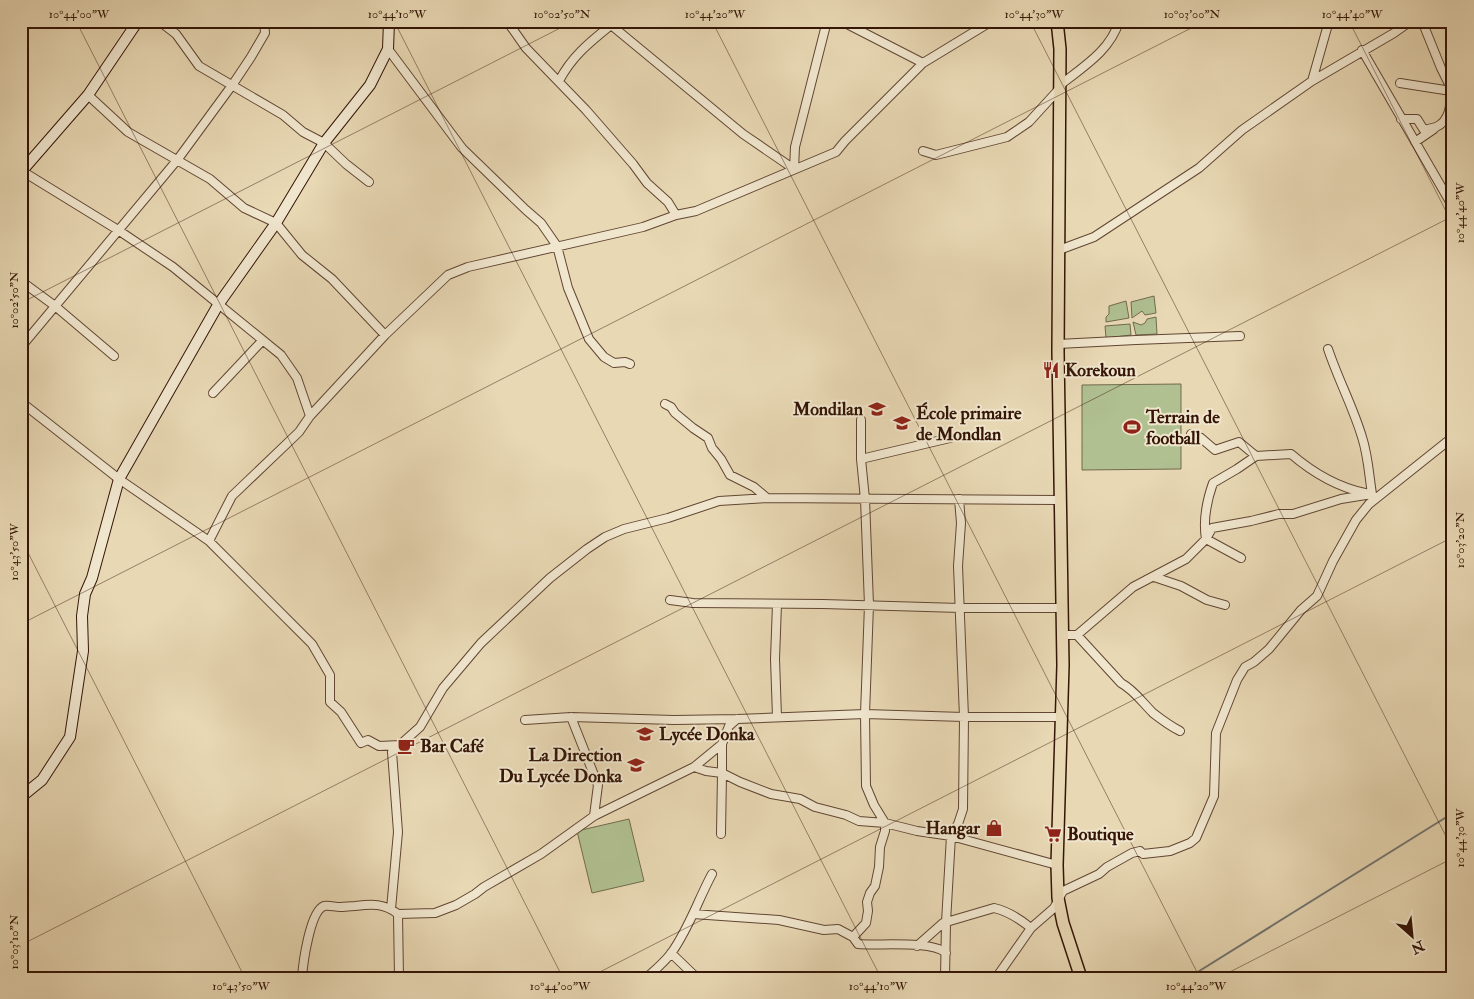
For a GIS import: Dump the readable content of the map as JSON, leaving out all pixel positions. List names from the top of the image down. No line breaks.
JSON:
{"places":{"restaurant":["Korekoun"],"school or university":["Mondilan","École primaire de Mondlan","Lycée Donka","La Direction Du Lycée Donka"],"sports":["Terrain de football"],"cafe":["Bar Café"],"shop":["Hangar"],"supermarket":["Boutique"]},"north":"bottom right","coordinates":["10°44'00\"W","10°44'10\"W","10°02'50\"N","10°44'20\"W","10°44'30\"W","10°03'00\"N","10°44'40\"W","10°03'20\"N","10°43'50\"W","10°03'10\"N"]}
